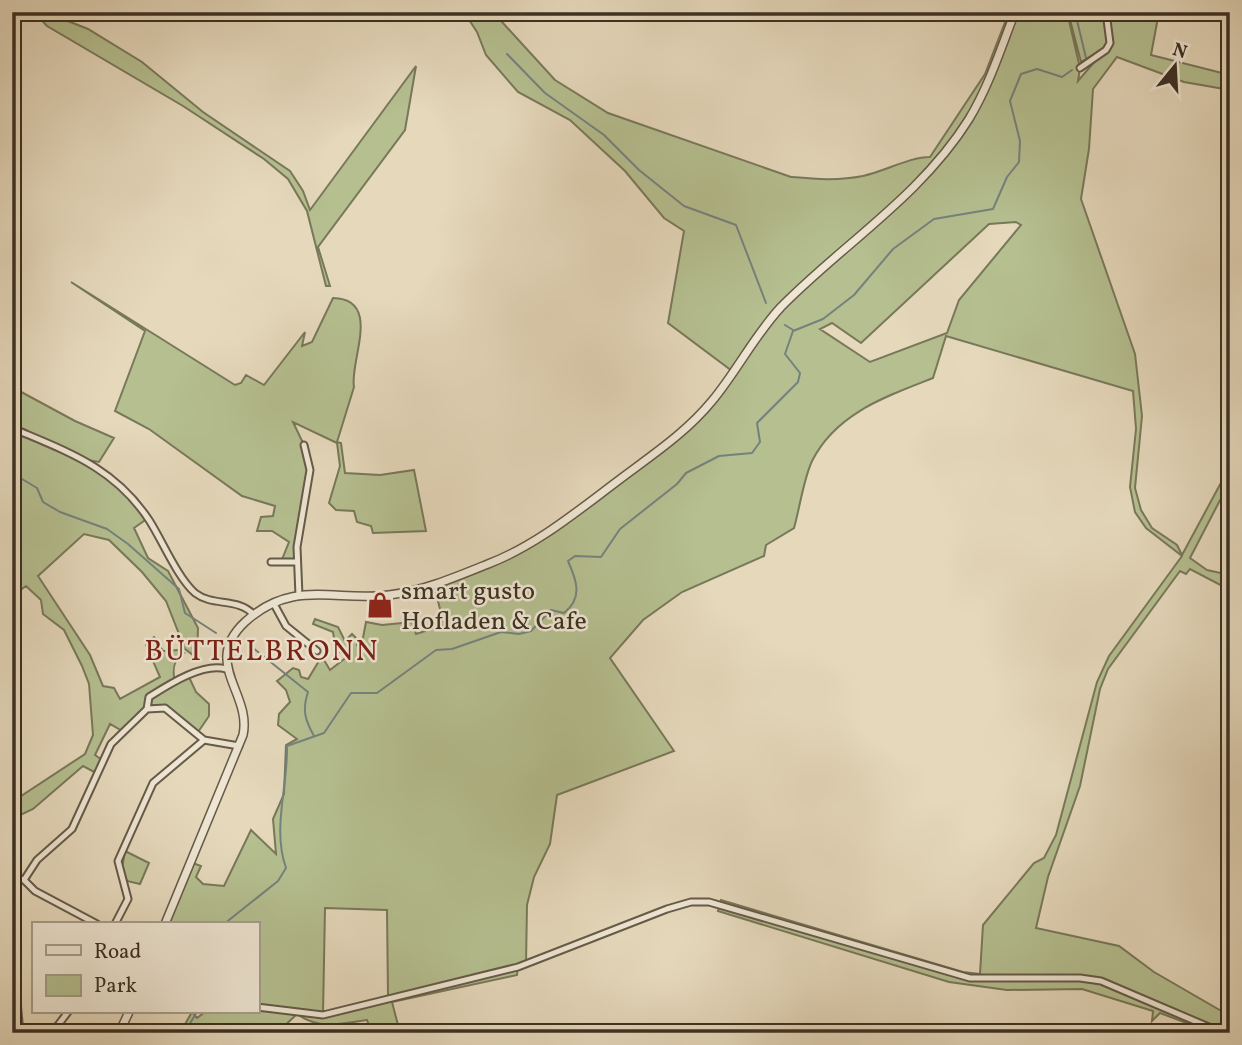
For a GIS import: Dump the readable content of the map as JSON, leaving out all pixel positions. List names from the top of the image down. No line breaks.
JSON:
{"districts":["BÜTTELBRONN"],"places":{"shop":["smart gusto Hofladen & Cafe"]},"legend":["Road","Park"],"north":"top"}
